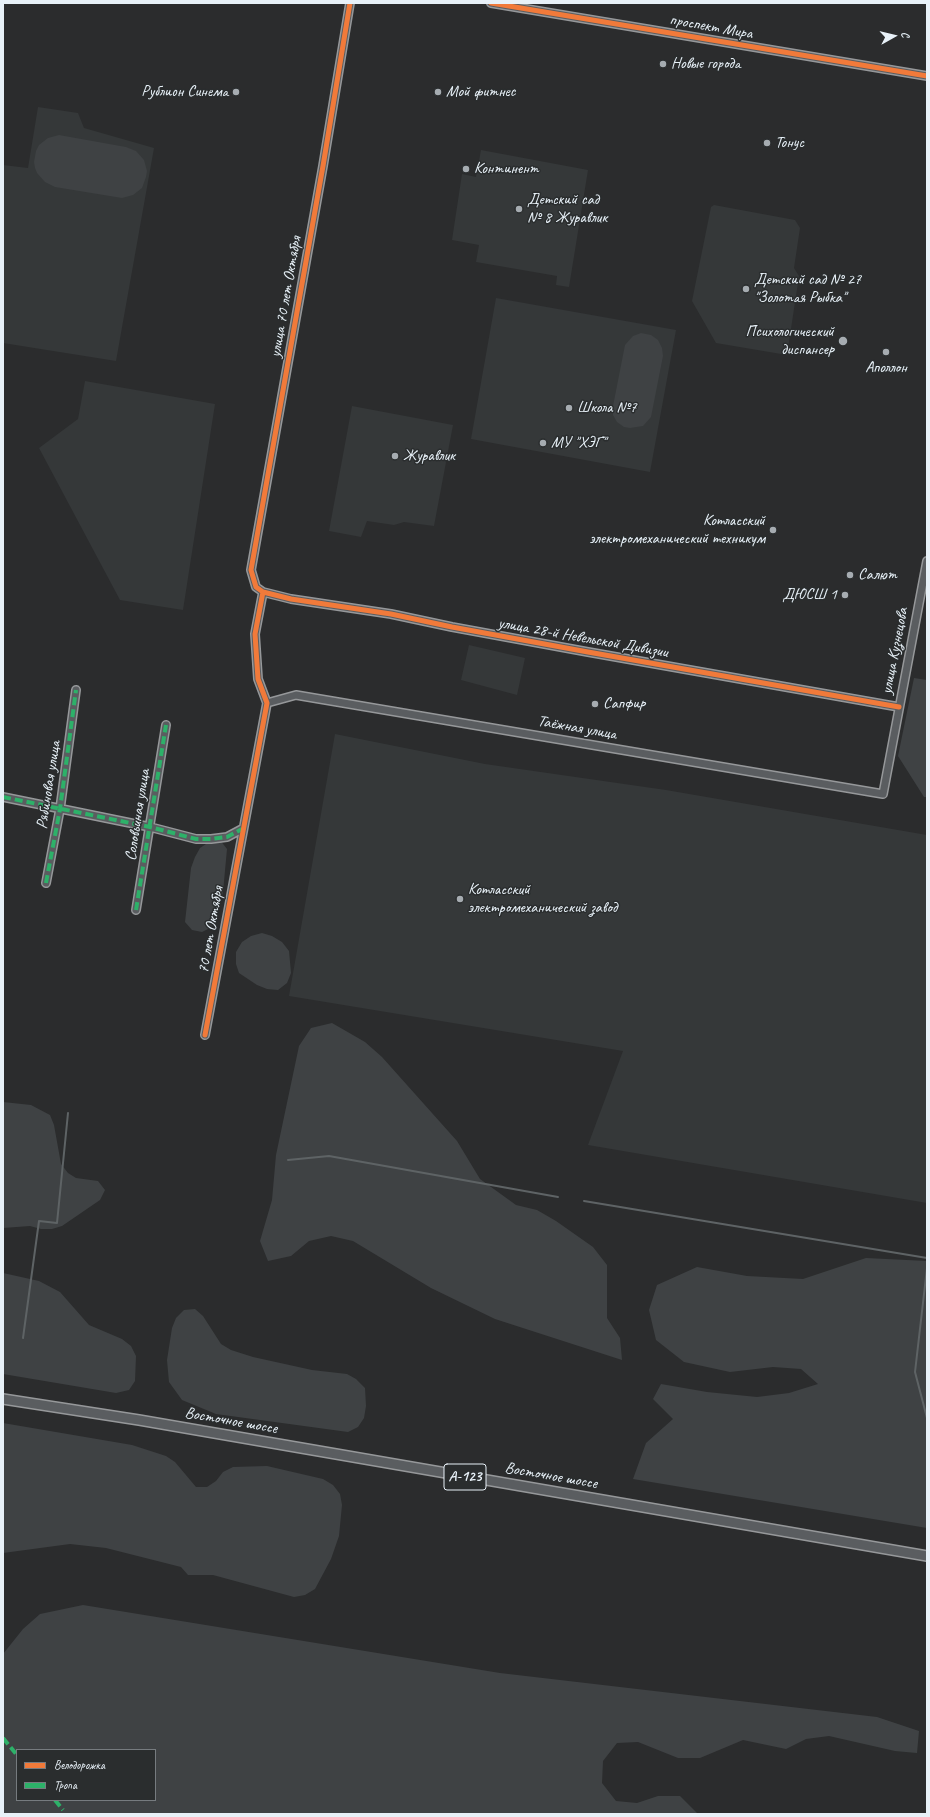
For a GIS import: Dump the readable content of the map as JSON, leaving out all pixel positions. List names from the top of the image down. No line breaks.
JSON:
{"streets":{"main road":["Восточное шоссе","А-123"],"street":["проспект Мира","улица 70 лет Октября","улица 28-й Невельской Дивизии","улица Кузнецова","Таёжная улица","Рябиновая улица","Соловьиная улица","70 лет Октября"]},"crossings":[["улица 70 лет Октября","улица 28-й Невельской Дивизии"],["улица 28-й Невельской Дивизии","улица Кузнецова"],["улица Кузнецова","Таёжная улица"],["Таёжная улица","70 лет Октября"]],"places":["Новые города","Рублион Синема","Мой фитнес","Тонус","Континент","Детский сад № 8 Журавлик","Детский сад № 27 \"Золотая Рыбка\"","Психологический диспансер","Аполлон","Школа №7","МУ \"ХЭГ\"","Журавлик","Котласский электромеханический техникум","Салют","ДЮСШ 1","Сапфир","Котласский электромеханический завод"],"legend":["Велодорожка","Тропа"],"north":"right"}
